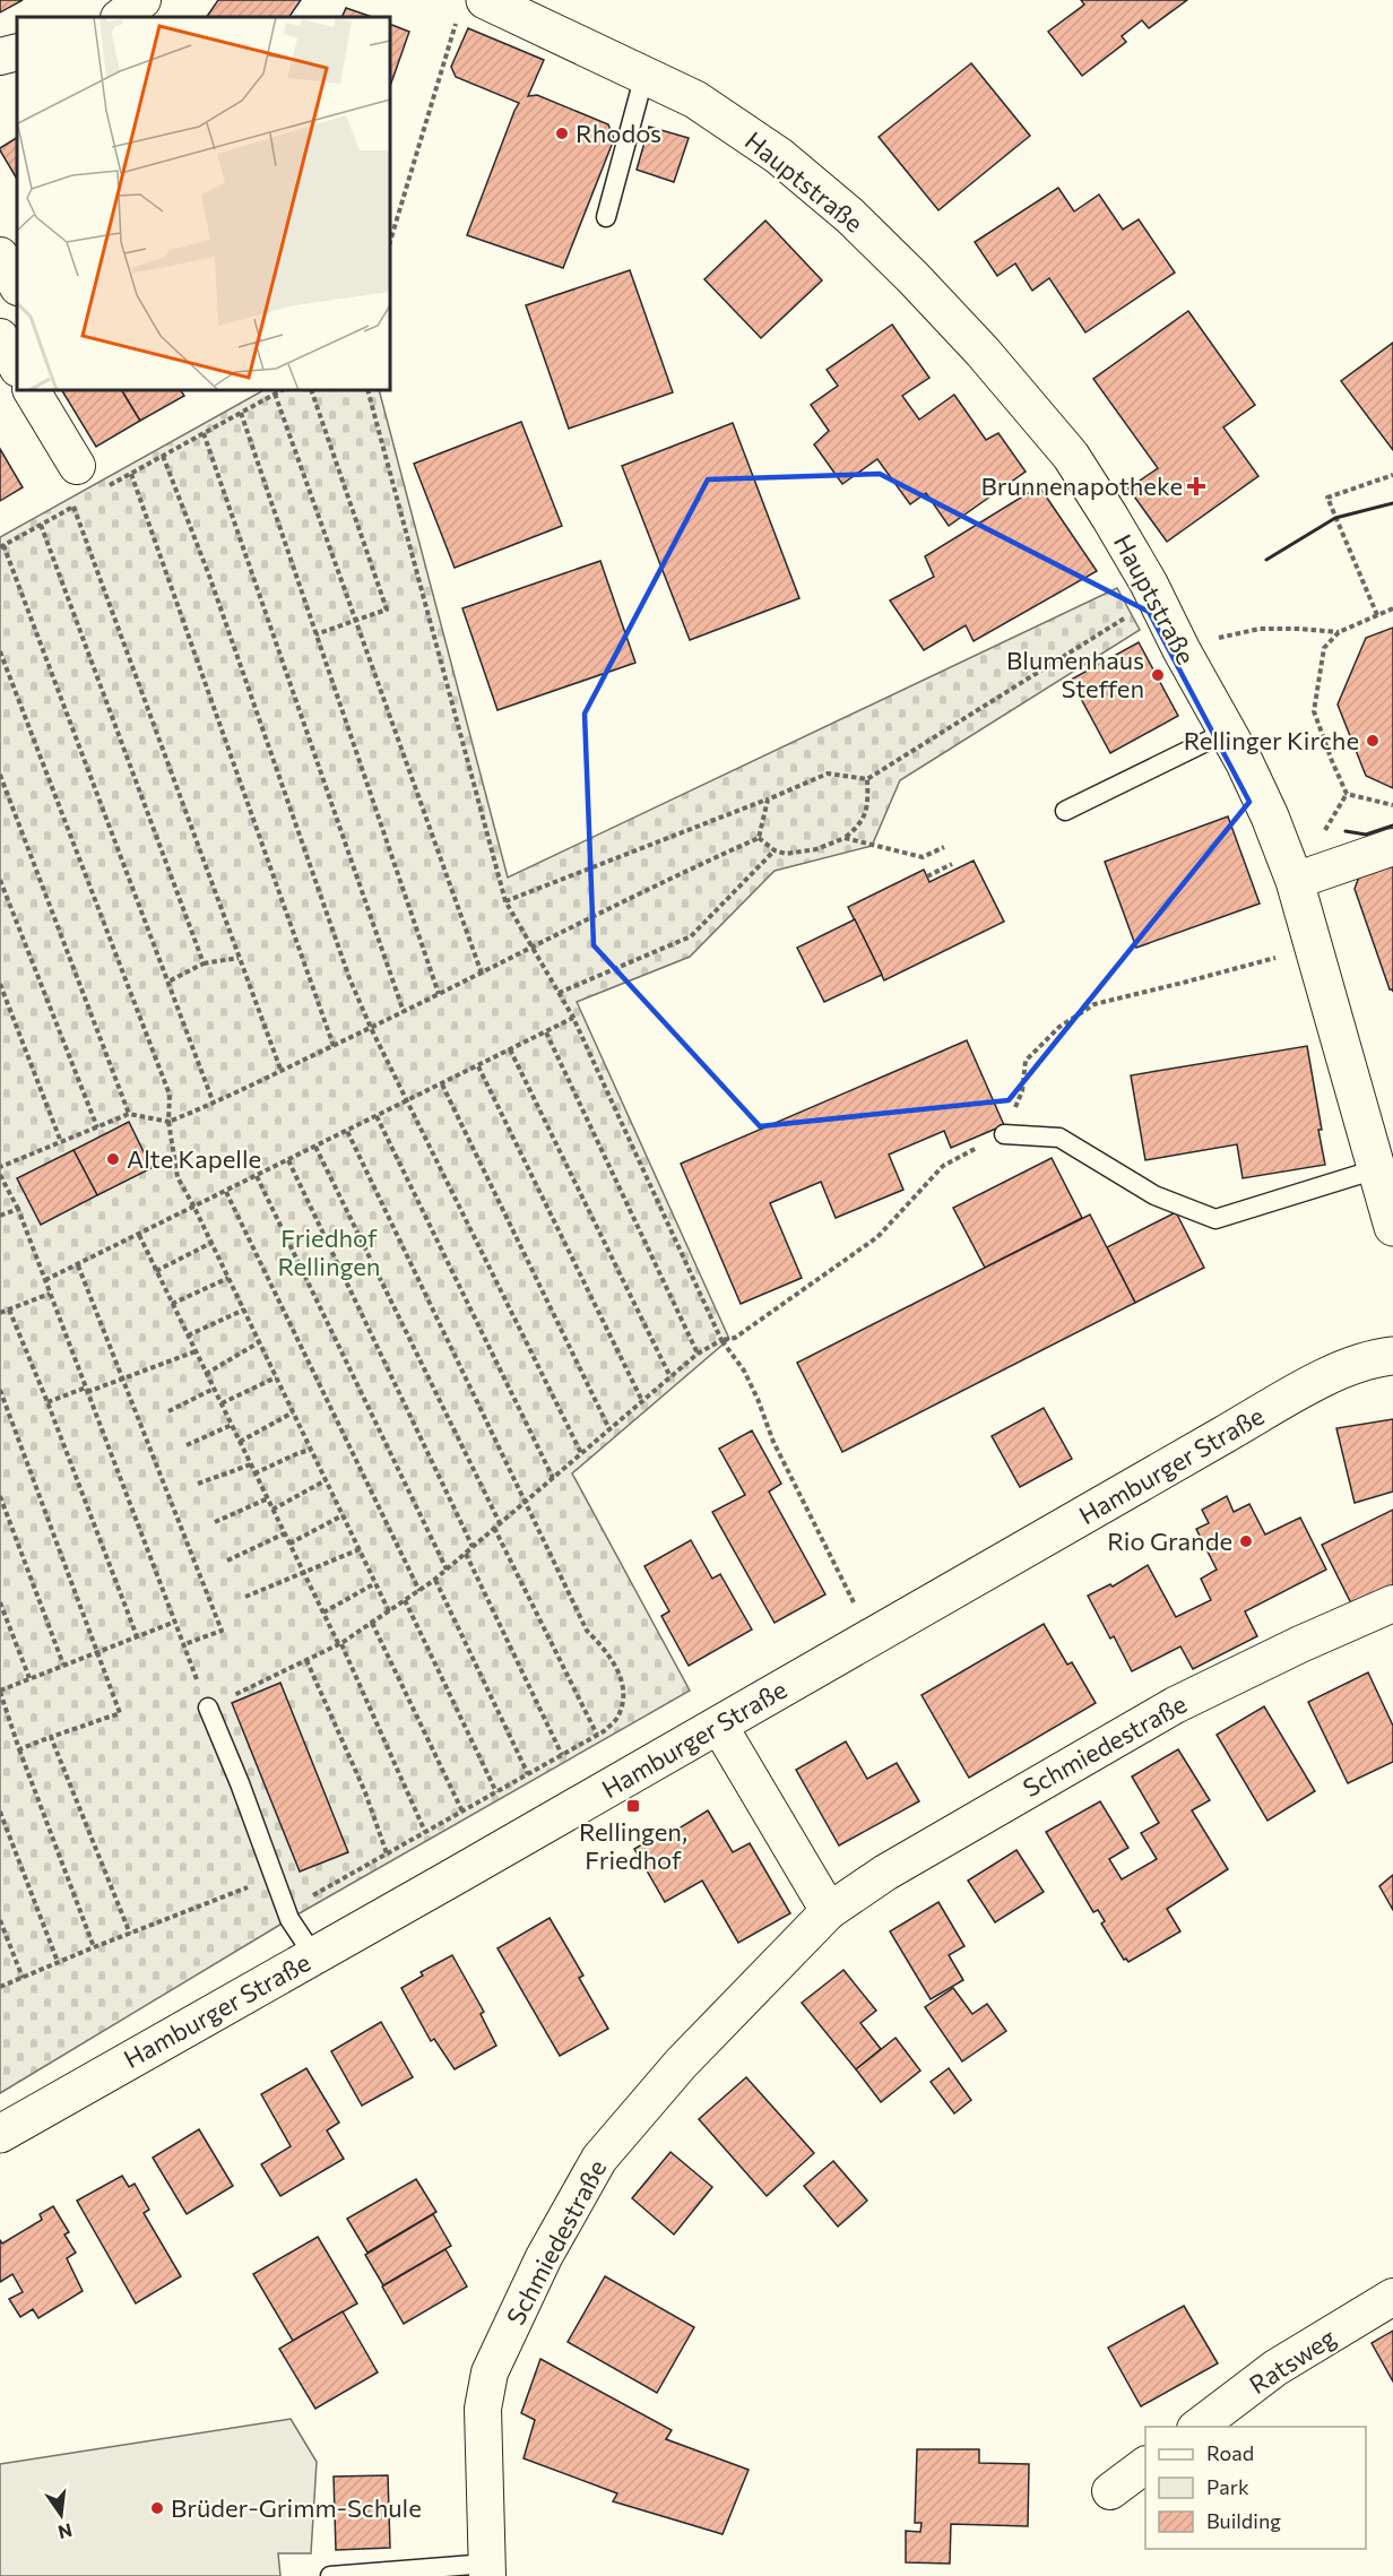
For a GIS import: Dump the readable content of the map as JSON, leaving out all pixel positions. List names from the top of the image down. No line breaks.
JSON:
{"streets":{"street":["Hauptstraße","Hamburger Straße","Schmiedestraße","Ratsweg"]},"parks":["Friedhof Rellingen"],"places":{"other":["Rhodos","Blumenhaus Steffen","Rellinger Kirche","Alte Kapelle","Rio Grande","Brüder-Grimm-Schule"],"health":["Brunnenapotheke"],"transit":["Rellingen, Friedhof"]},"legend":["Road","Park","Building"],"north":"bottom"}
